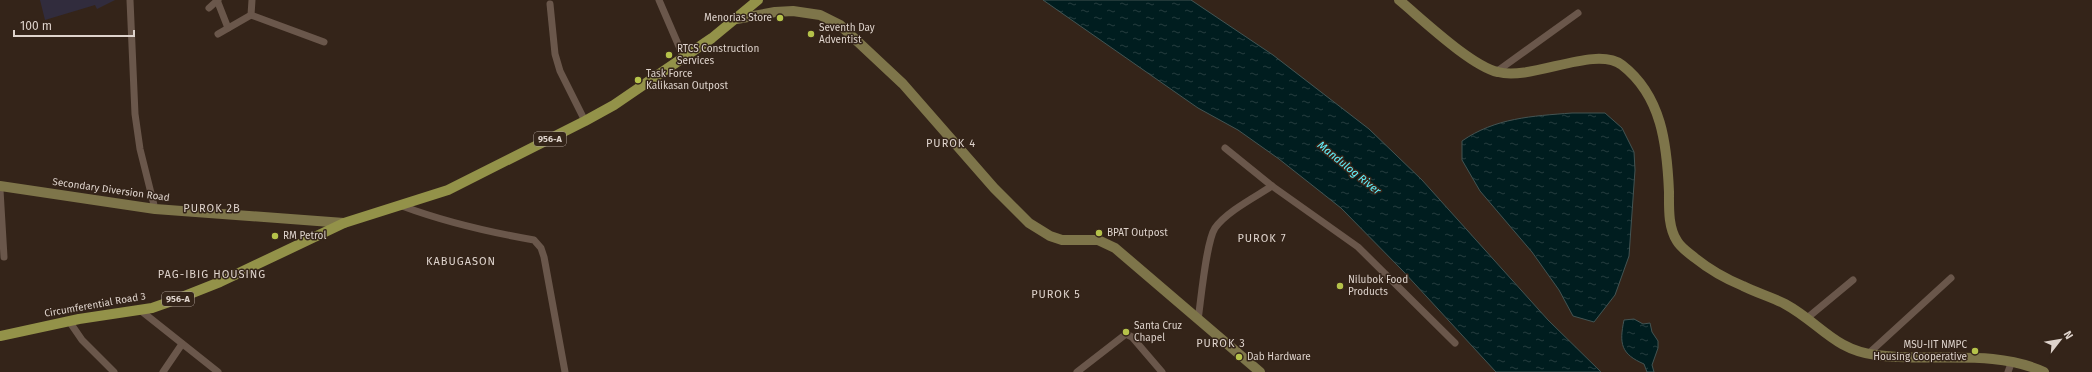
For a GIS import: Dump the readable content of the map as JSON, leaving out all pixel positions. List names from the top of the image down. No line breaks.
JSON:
{"streets":{"main road":["956-A","Secondary Diversion Road","Circumferential Road 3"]},"crossings":[["Secondary Diversion Road","Circumferential Road 3"]],"districts":["PUROK 4","PUROK 2B","PUROK 7","KABUGASON","PAG-IBIG HOUSING","PUROK 5","PUROK 3"],"water":["Mandulog River"],"places":["Menorias Store","Seventh Day Adventist","RTCS Construction Services","Task Force Kalikasan Outpost","BPAT Outpost","RM Petrol","Nilubok Food Products","Santa Cruz Chapel","MSU-IIT NMPC Housing Cooperative","Dab Hardware"],"scale_bar":"100 m","north":"top right"}
